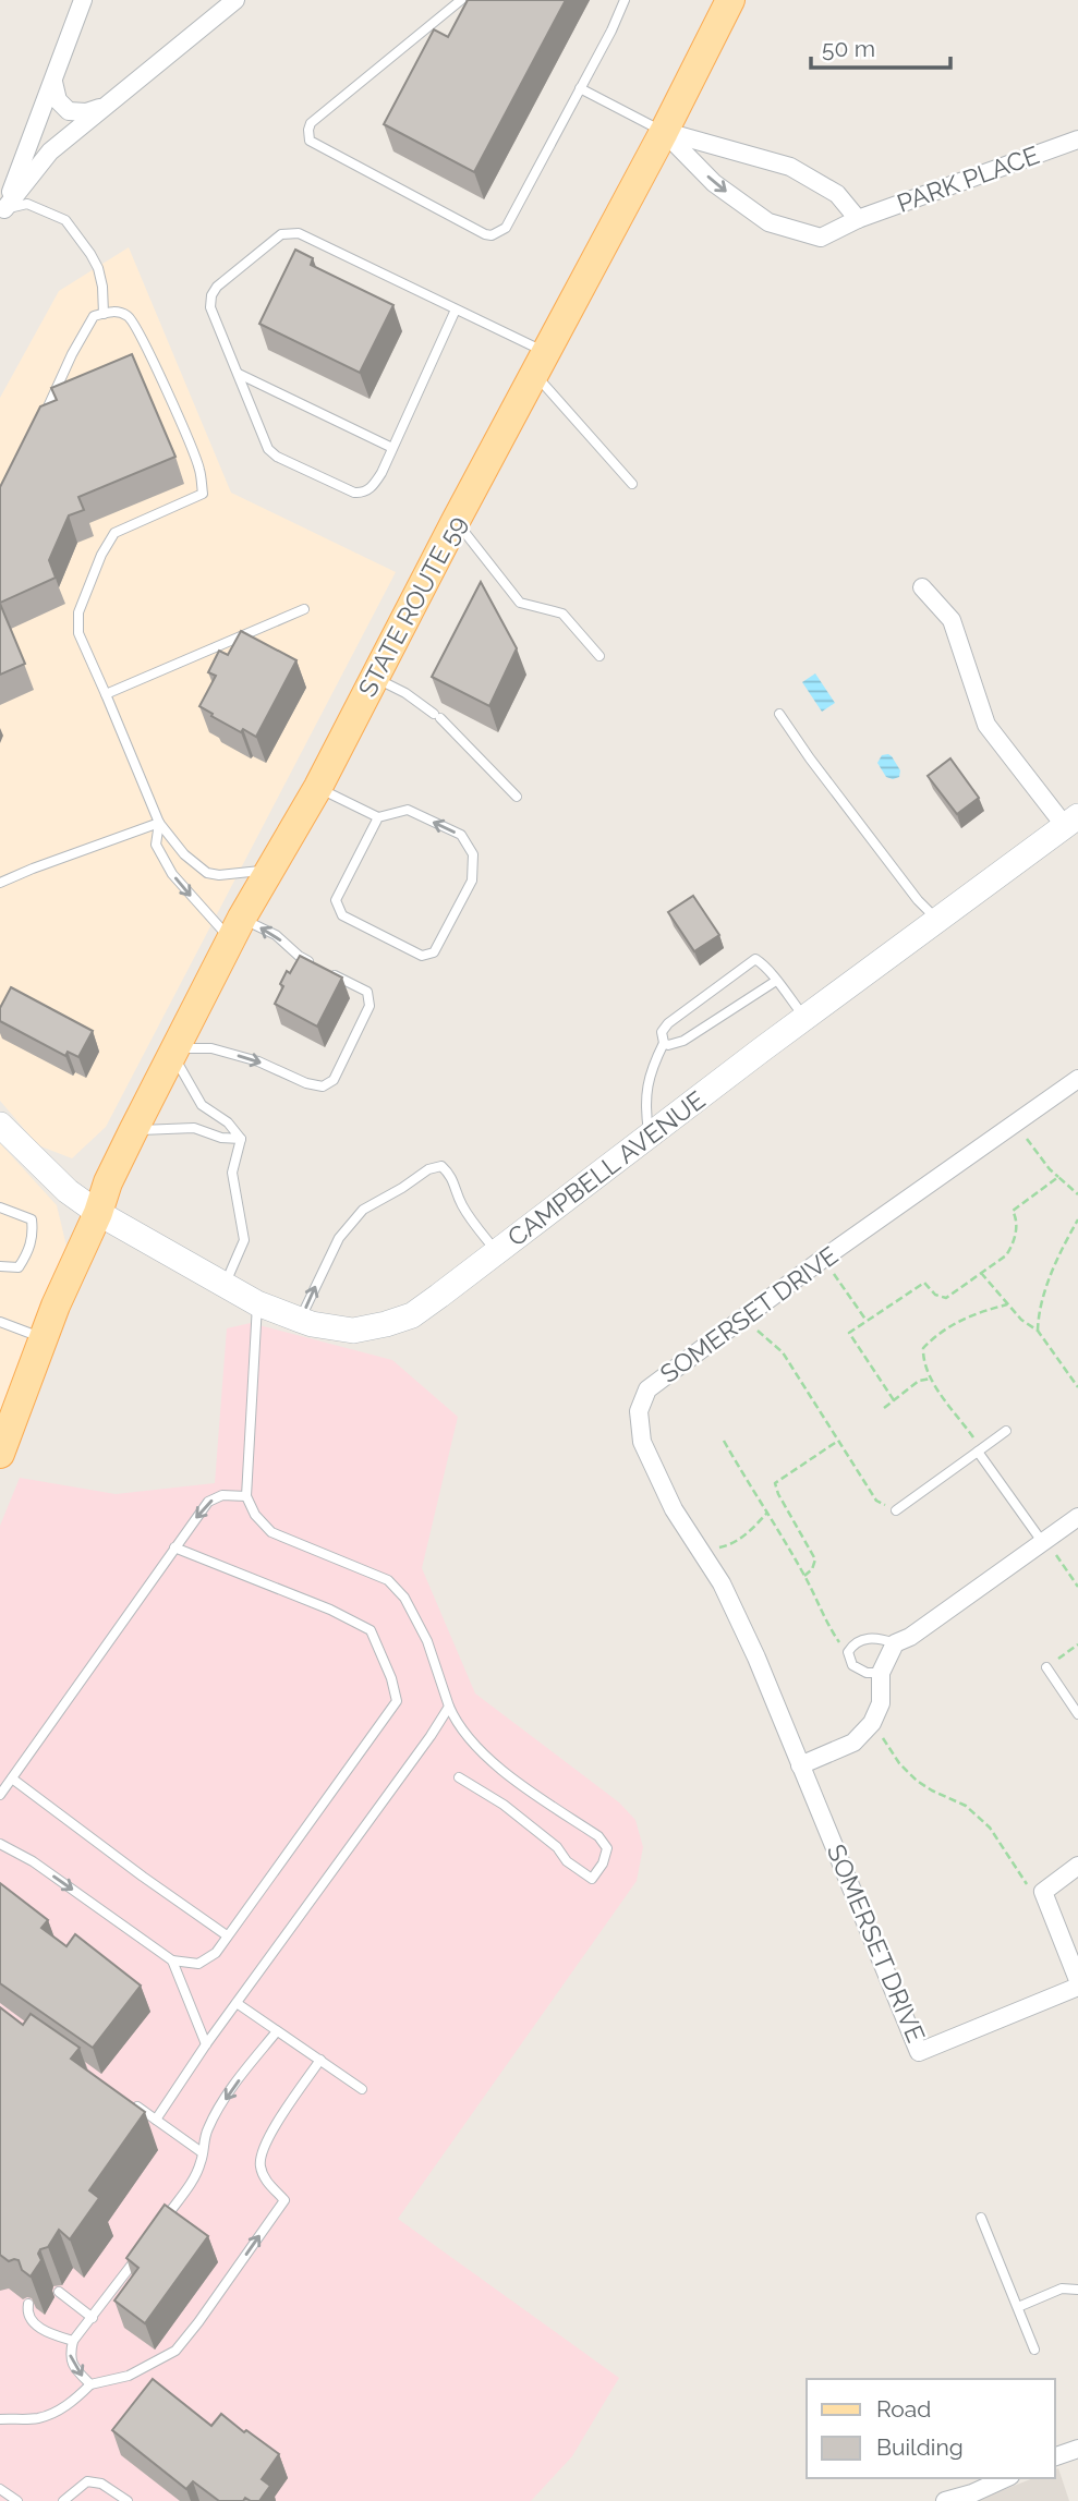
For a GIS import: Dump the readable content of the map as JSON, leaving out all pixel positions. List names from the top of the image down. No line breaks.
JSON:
{"streets":{"main road":["STATE ROUTE 59"],"street":["PARK PLACE","CAMPBELL AVENUE","SOMERSET DRIVE"]},"crossings":[["PARK PLACE","STATE ROUTE 59"],["STATE ROUTE 59","CAMPBELL AVENUE"]],"legend":["Road","Building"],"scale_bar":"50 m"}
